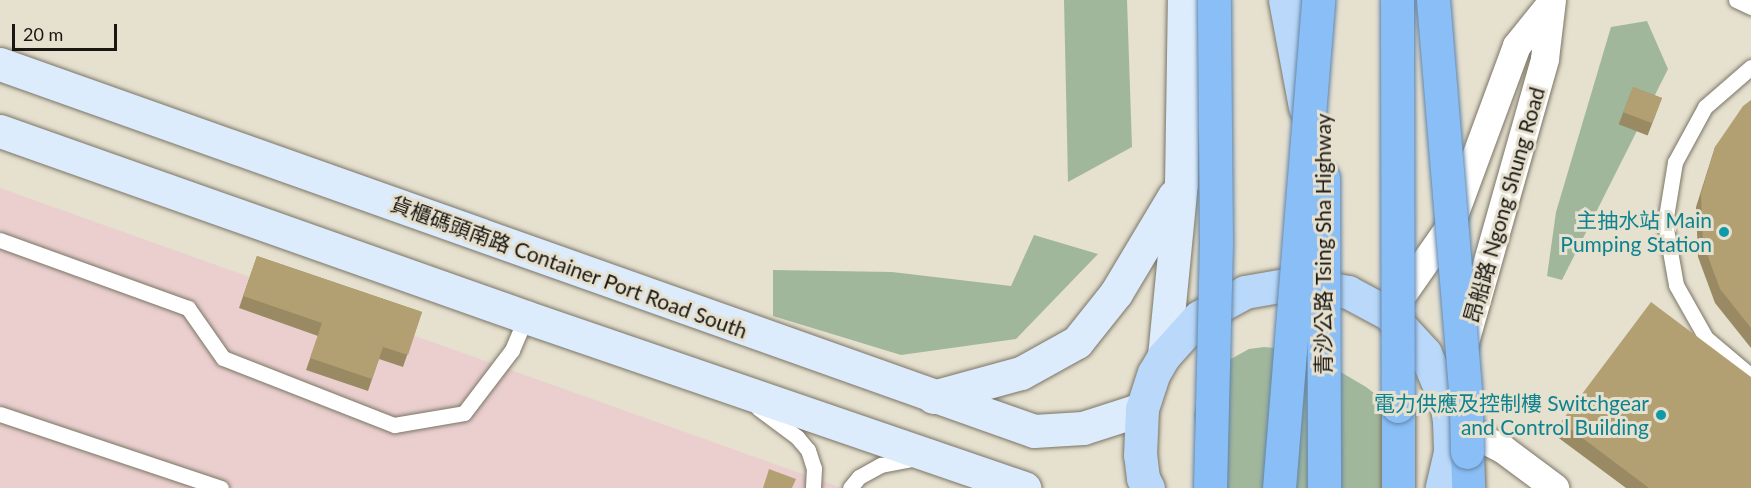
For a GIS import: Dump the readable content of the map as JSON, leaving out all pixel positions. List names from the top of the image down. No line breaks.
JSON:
{"streets":{"highway":["青沙公路 Tsing Sha Highway"],"street":["昂船路 Ngong Shung Road","貨櫃碼頭南路 Container Port Road South"]},"places":["主抽水站 Main Pumping Station","電力供應及控制樓 Switchgear and Control Building"],"scale_bar":"20 m"}
